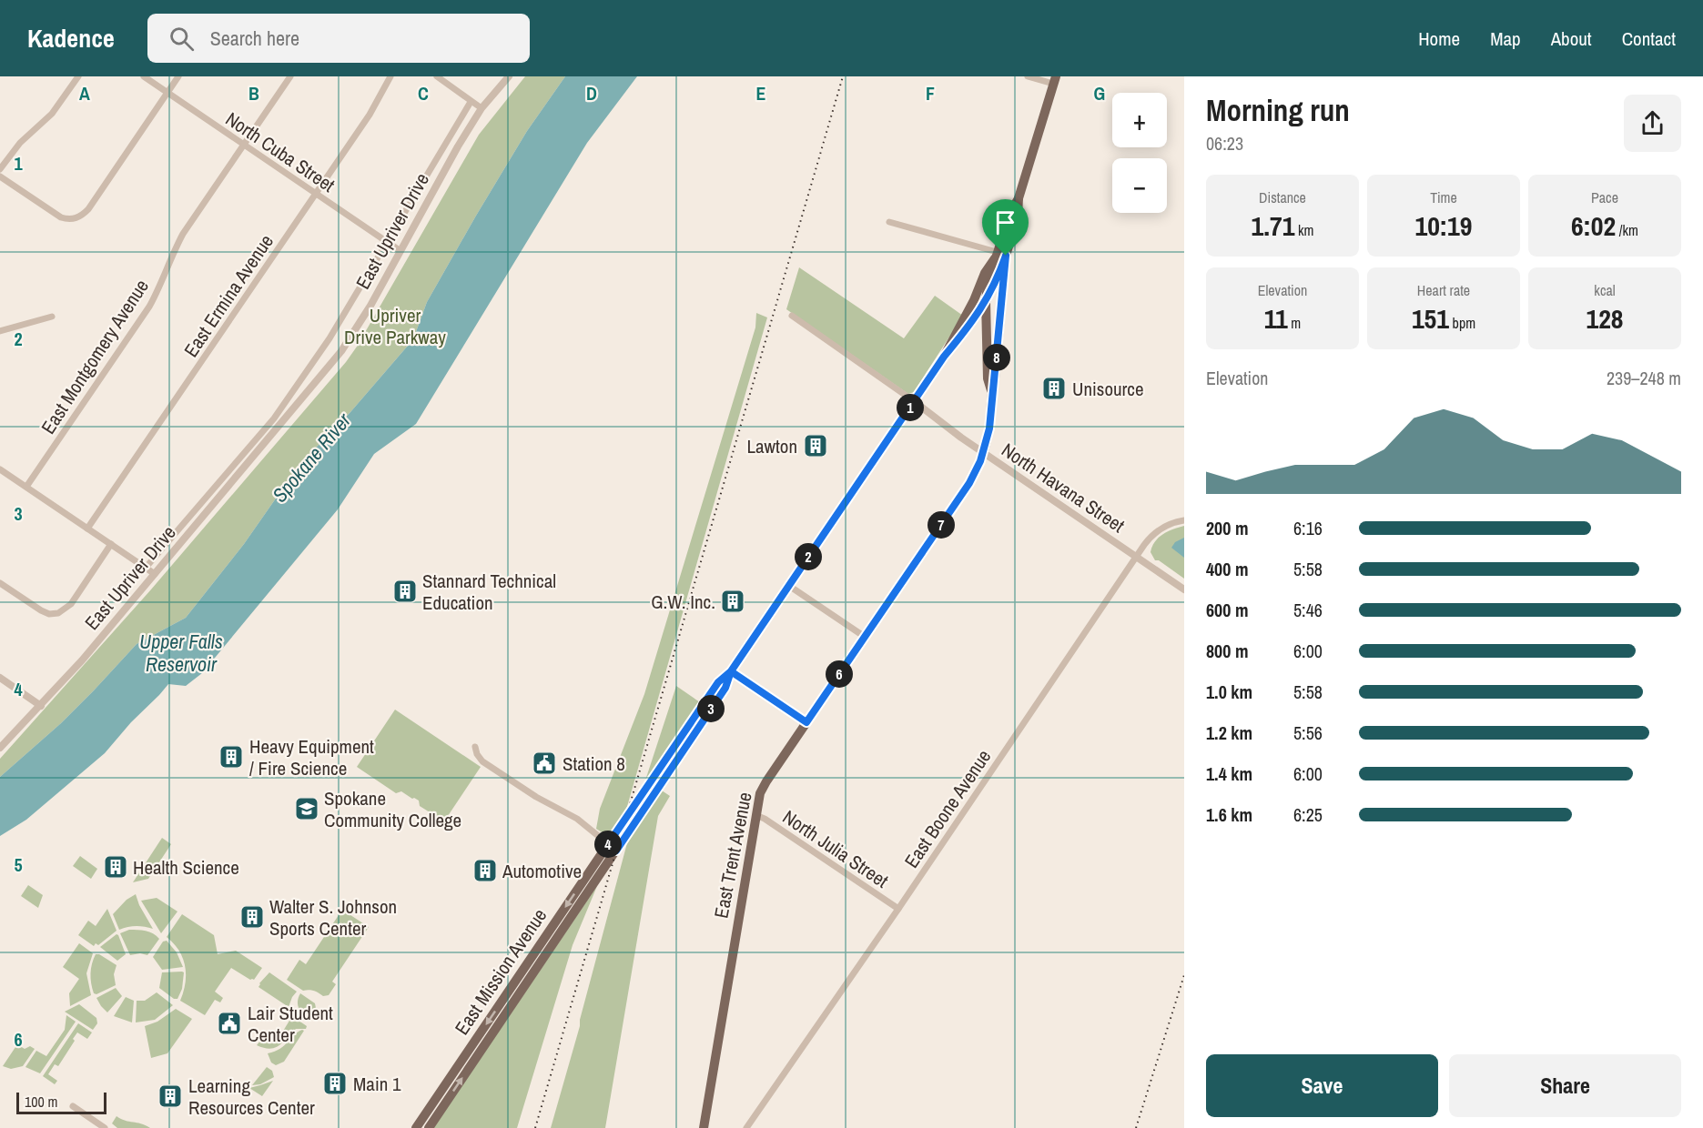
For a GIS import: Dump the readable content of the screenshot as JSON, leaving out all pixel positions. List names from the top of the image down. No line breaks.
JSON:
{"streets":{"main road":["East Trent Avenue","East Mission Avenue"],"street":["North Cuba Street","East Upriver Drive","East Ermina Avenue","East Montgomery Avenue","North Havana Street","East Boone Avenue","North Julia Street"]},"crossings":[["North Cuba Street","East Upriver Drive"],["North Cuba Street","East Ermina Avenue"],["North Cuba Street","East Montgomery Avenue"],["North Havana Street","East Boone Avenue"],["North Havana Street","East Trent Avenue"],["North Havana Street","East Mission Avenue"],["East Boone Avenue","North Julia Street"],["North Julia Street","East Trent Avenue"],["East Trent Avenue","East Mission Avenue"]],"water":["Spokane River","Upper Falls Reservoir"],"parks":["Upriver Drive Parkway"],"places":{"building":["Unisource","Lawton","Stannard Technical Education","G.W. Inc.","Heavy Equipment / Fire Science","Health Science","Automotive","Walter S. Johnson Sports Center","Main 1","Learning Resources Center"],"public building":["Station 8","Lair Student Center"],"school or university":["Spokane Community College"]},"scale_bar":"100 m","page":{"header":"Kadence","search":"Search here","nav":["Home","Map","About","Contact"],"heading":["Morning run","06:23"],"map_buttons":["+","−"],"stats":[["Distance","1.71 km"],["Time","10:19"],["Pace","6:02 /km"],["Elevation","11 m"],["Heart rate","151 bpm"],["kcal","128"]],"pins":["8","1","7","2","6","3","4"],"chart":["Elevation","239–248 m"],"list":[{"name":"200 m","note":"6:16"},{"name":"400 m","note":"5:58"},{"name":"600 m","note":"5:46"},{"name":"800 m","note":"6:00"},{"name":"1.0 km","note":"5:58"},{"name":"1.2 km","note":"5:56"},{"name":"1.4 km","note":"6:00"},{"name":"1.6 km","note":"6:25"}],"buttons":["Save","Share"],"scale":"100 m"},"grid":{"columns":["A","B","C","D","E","F","G"],"rows":["1","2","3","4","5","6"]}}
